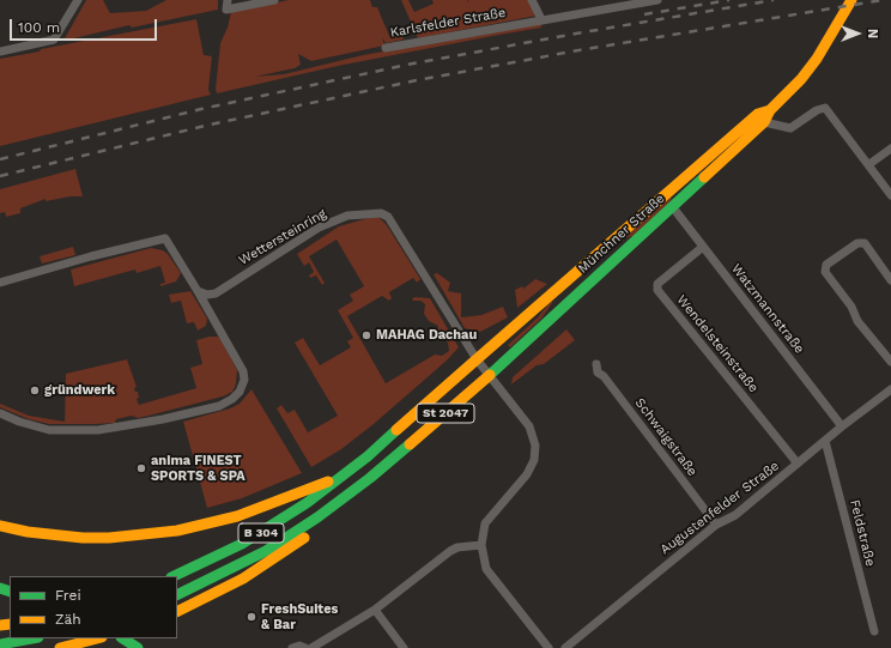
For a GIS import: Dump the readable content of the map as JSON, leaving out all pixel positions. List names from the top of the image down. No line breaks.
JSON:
{"streets":{"main road":["Münchner Straße","St 2047","B 304"],"street":["Karlsfelder Straße","Wettersteinring","Watzmannstraße","Wendelsteinstraße","Schwaigstraße","Augustenfelder Straße","Feldstraße"]},"crossings":[["Münchner Straße","Wettersteinring"],["Münchner Straße","Watzmannstraße"],["Münchner Straße","St 2047"],["Wettersteinring","St 2047"],["Watzmannstraße","Wendelsteinstraße"],["Watzmannstraße","Augustenfelder Straße"],["Wendelsteinstraße","Augustenfelder Straße"],["St 2047","B 304"],["Schwaigstraße","Augustenfelder Straße"],["Augustenfelder Straße","Feldstraße"]],"places":["MAHAG Dachau","gründwerk","anima FINEST SPORTS & SPA","FreshSuites & Bar"],"legend":["Frei","Zäh"],"scale_bar":"100 m","north":"right"}
